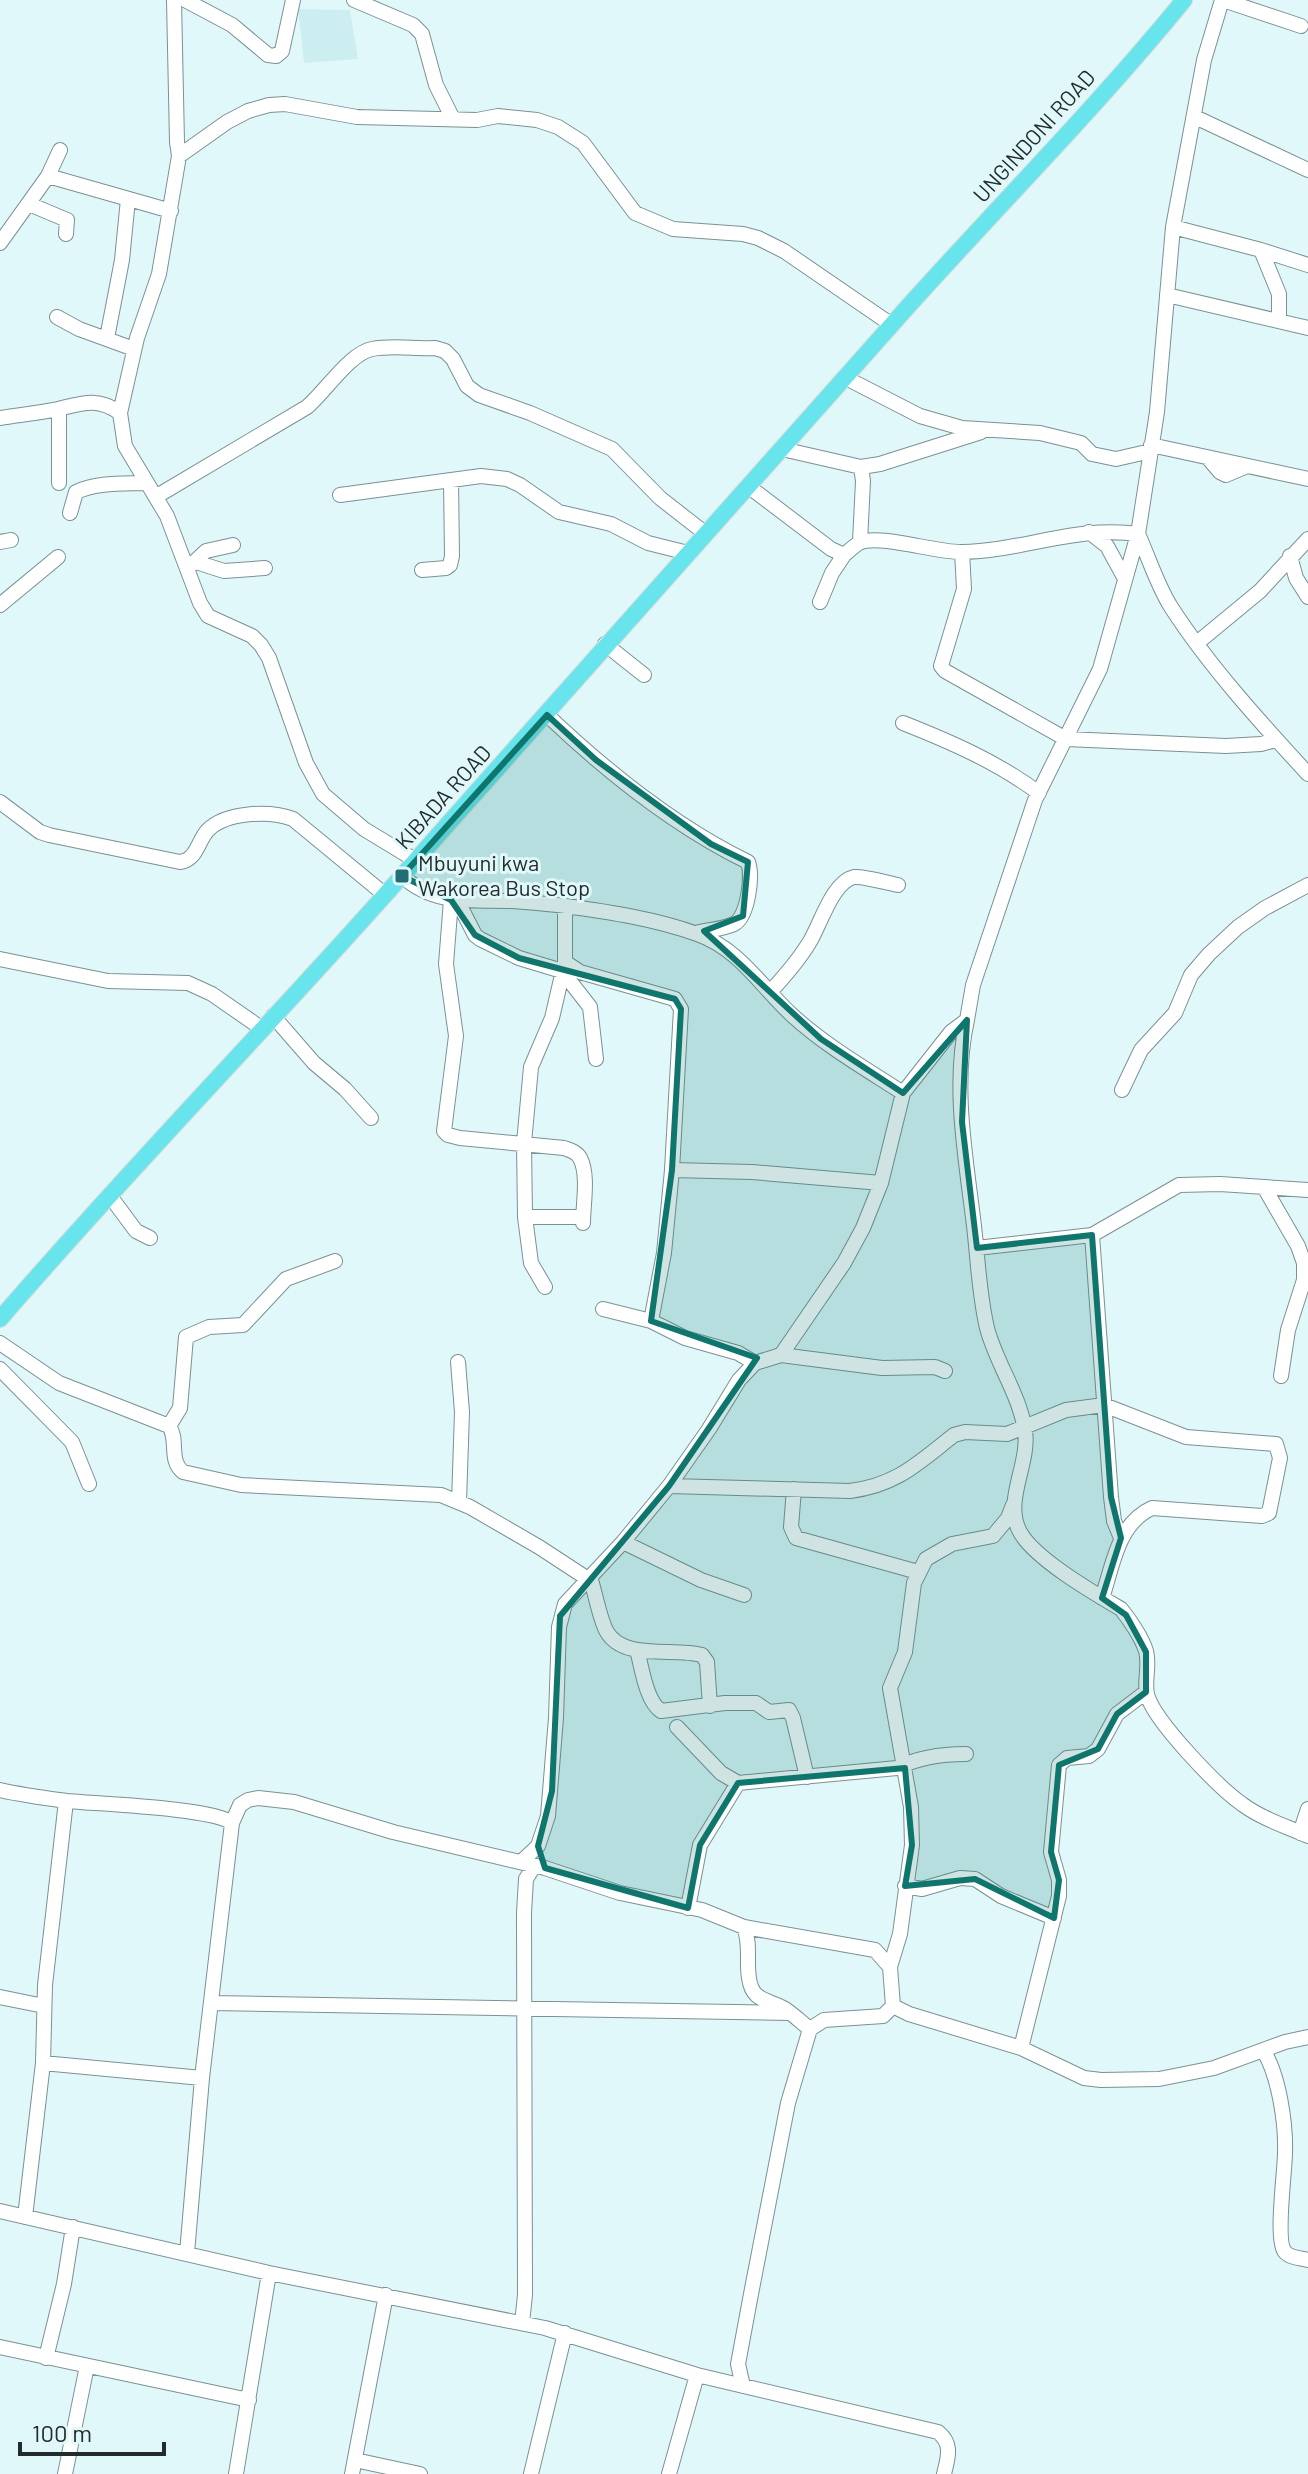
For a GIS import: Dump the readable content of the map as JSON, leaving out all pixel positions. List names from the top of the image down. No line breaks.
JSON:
{"streets":{"main road":["UNGINDONI ROAD","KIBADA ROAD"]},"crossings":[["UNGINDONI ROAD","KIBADA ROAD"]],"places":{"transit":["Mbuyuni kwa Wakorea Bus Stop"]},"scale_bar":"100 m"}
